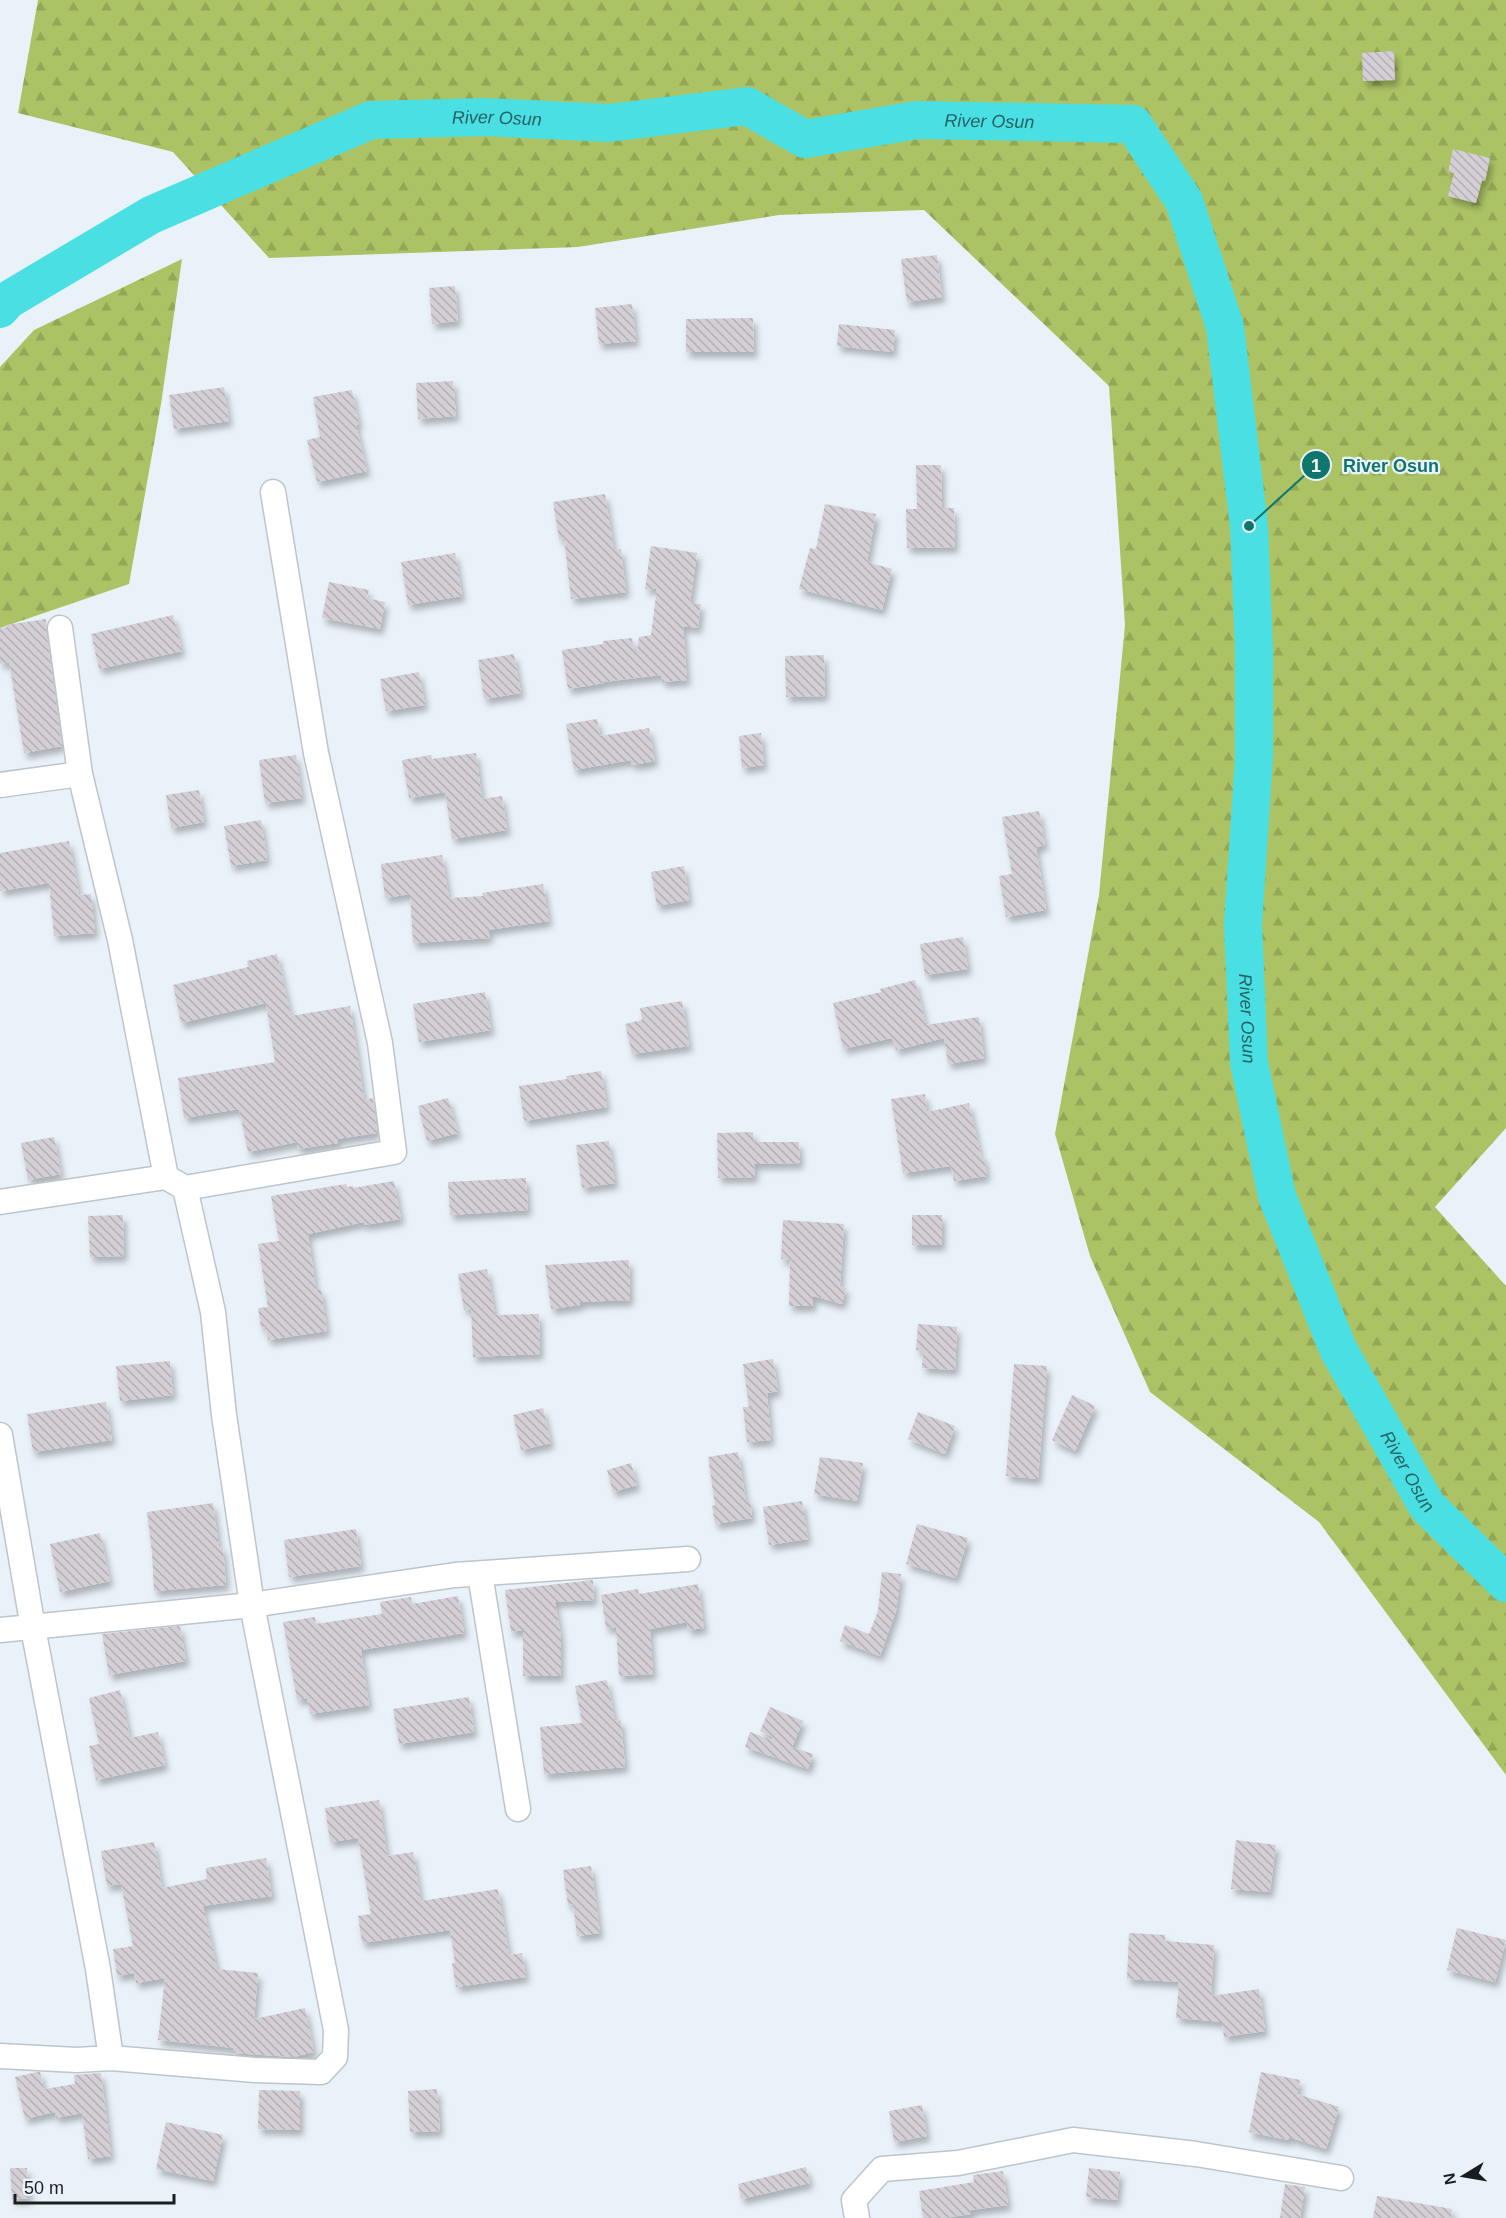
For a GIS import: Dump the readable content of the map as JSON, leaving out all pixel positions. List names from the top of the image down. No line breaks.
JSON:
{"water":["River Osun"],"places":["River Osun"],"scale_bar":"50 m","north":"left"}
